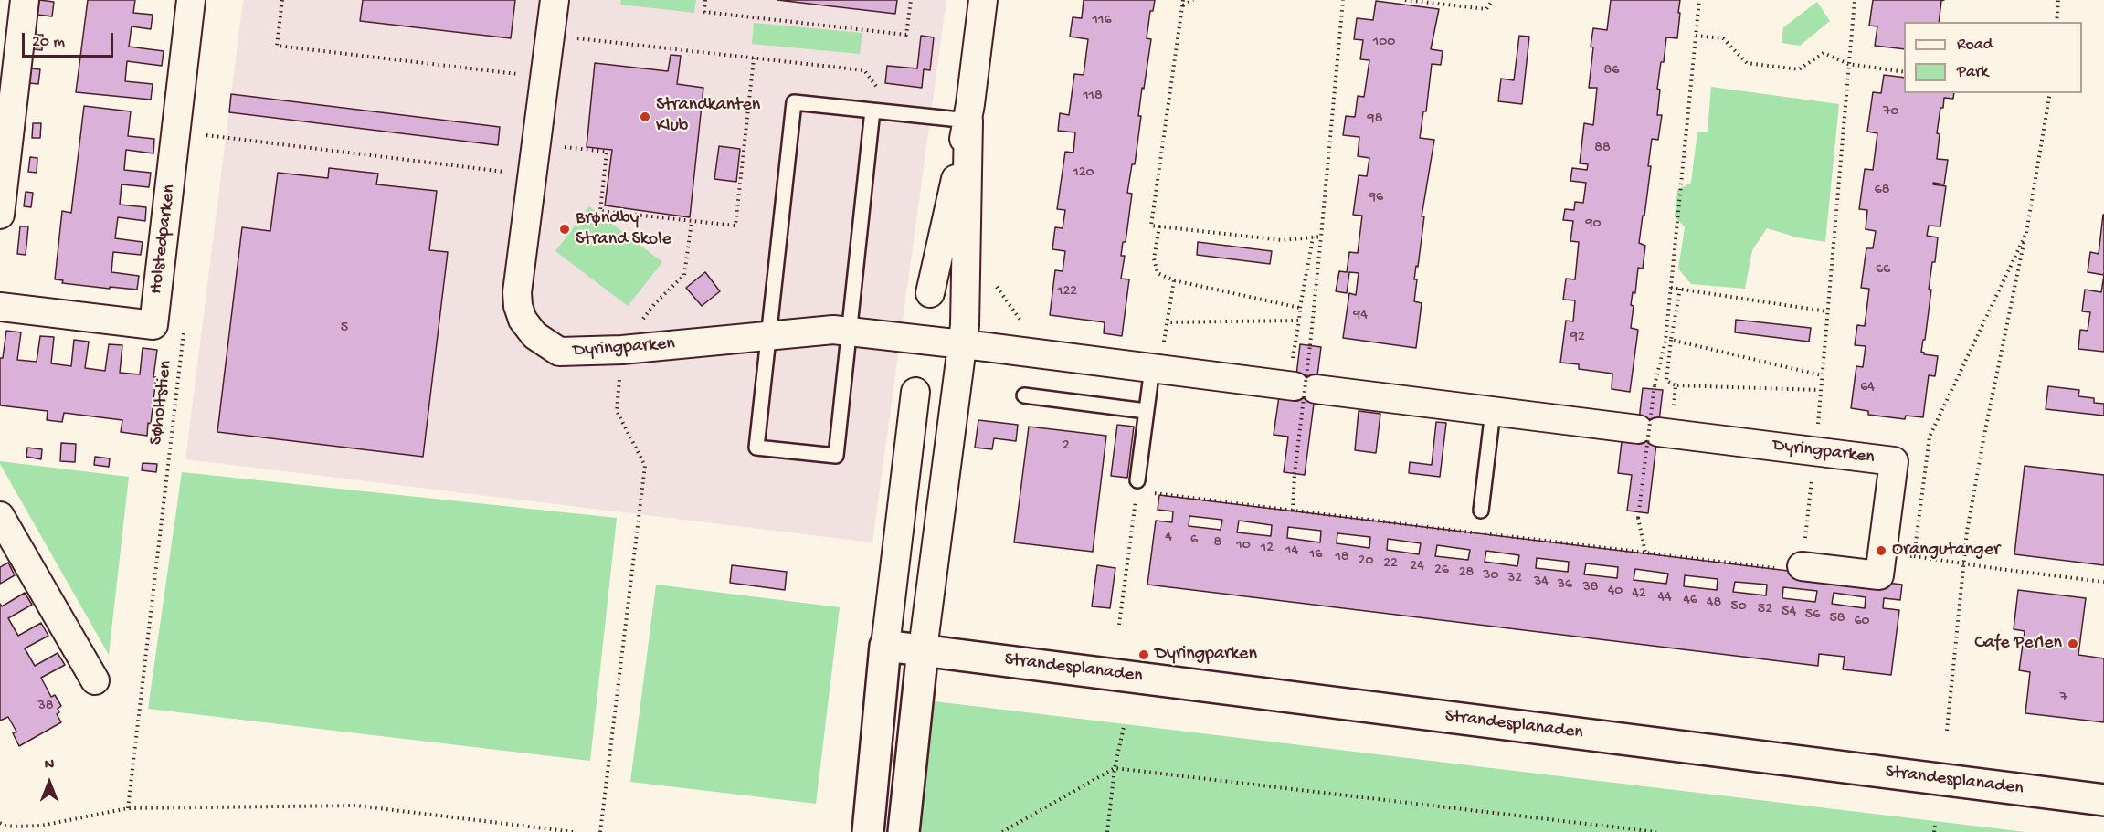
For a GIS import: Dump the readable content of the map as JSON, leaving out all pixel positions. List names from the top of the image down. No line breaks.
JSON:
{"streets":{"street":["Holstedparken","Dyringparken","Strandesplanaden"],"path":["Søholtstien"]},"places":["Strandkanten Klub","Brøndby Strand Skole","Orangutanger","Cafe Perlen","Dyringparken"],"house_numbers":["116","100","86","118","70","98","88","120","68","96","90","66","122","94","5","92","64","2","4","6","8","10","12","14","16","18","20","22","24","26","28","30","32","34","36","38","40","42","44","46","48","50","52","54","56","58","60","7","38"],"legend":["Road","Park"],"scale_bar":"20 m","north":"top"}
